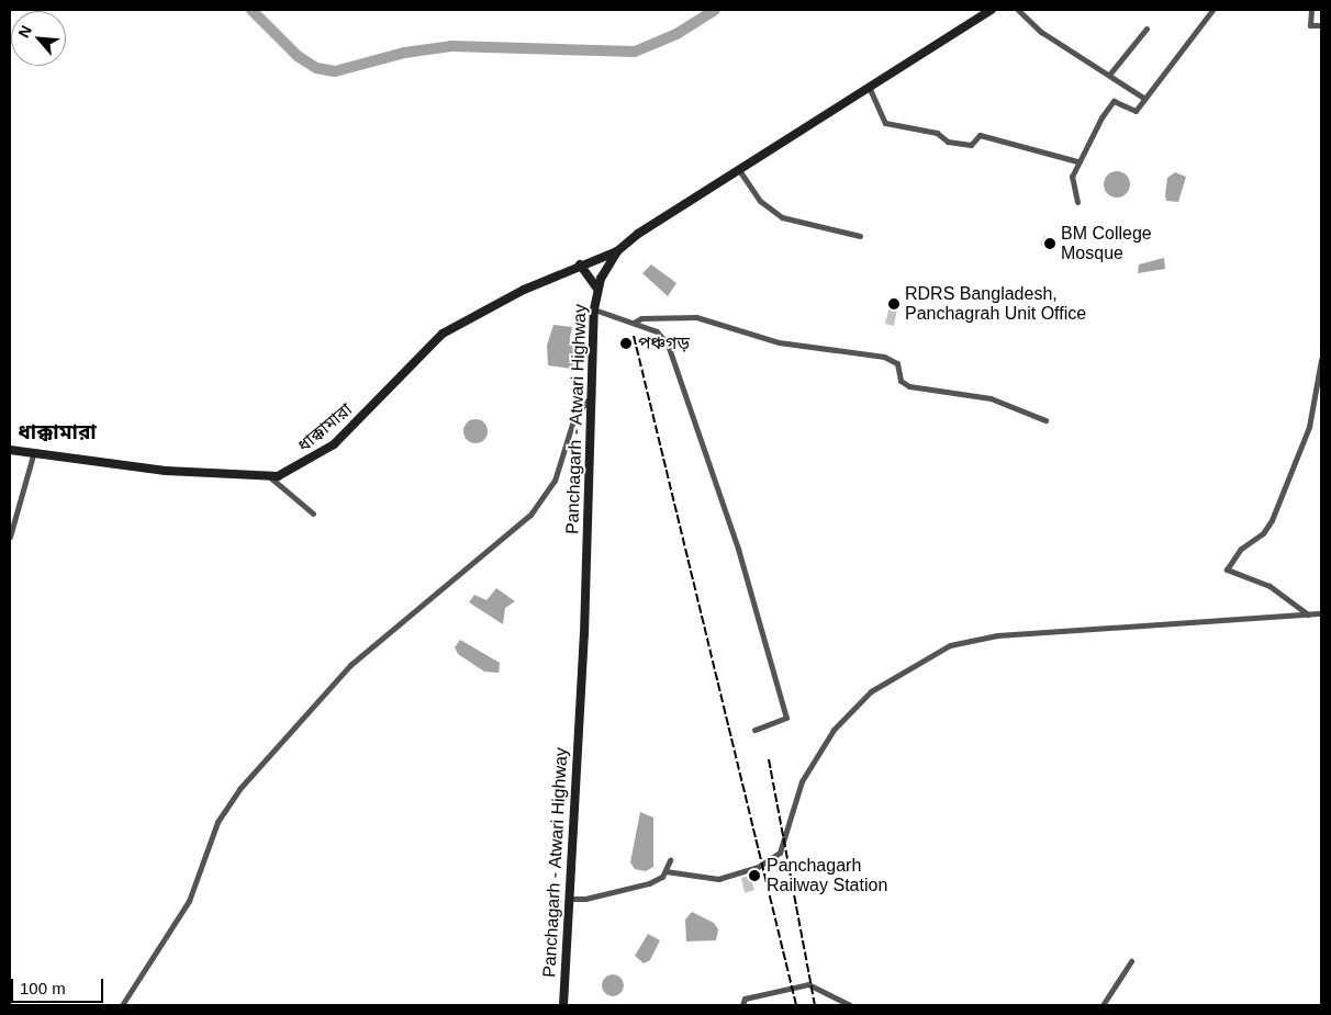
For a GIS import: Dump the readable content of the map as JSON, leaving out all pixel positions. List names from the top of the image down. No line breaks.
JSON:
{"streets":{"main road":["Panchagarh - Atwari Highway","ধাক্কামারা"]},"crossings":[["Panchagarh - Atwari Highway","ধাক্কামারা"]],"districts":["ধাক্কামারা"],"places":["BM College Mosque","RDRS Bangladesh, Panchagrah Unit Office","পঞ্চগড়","Panchagarh Railway Station"],"scale_bar":"100 m","north":"top left"}
